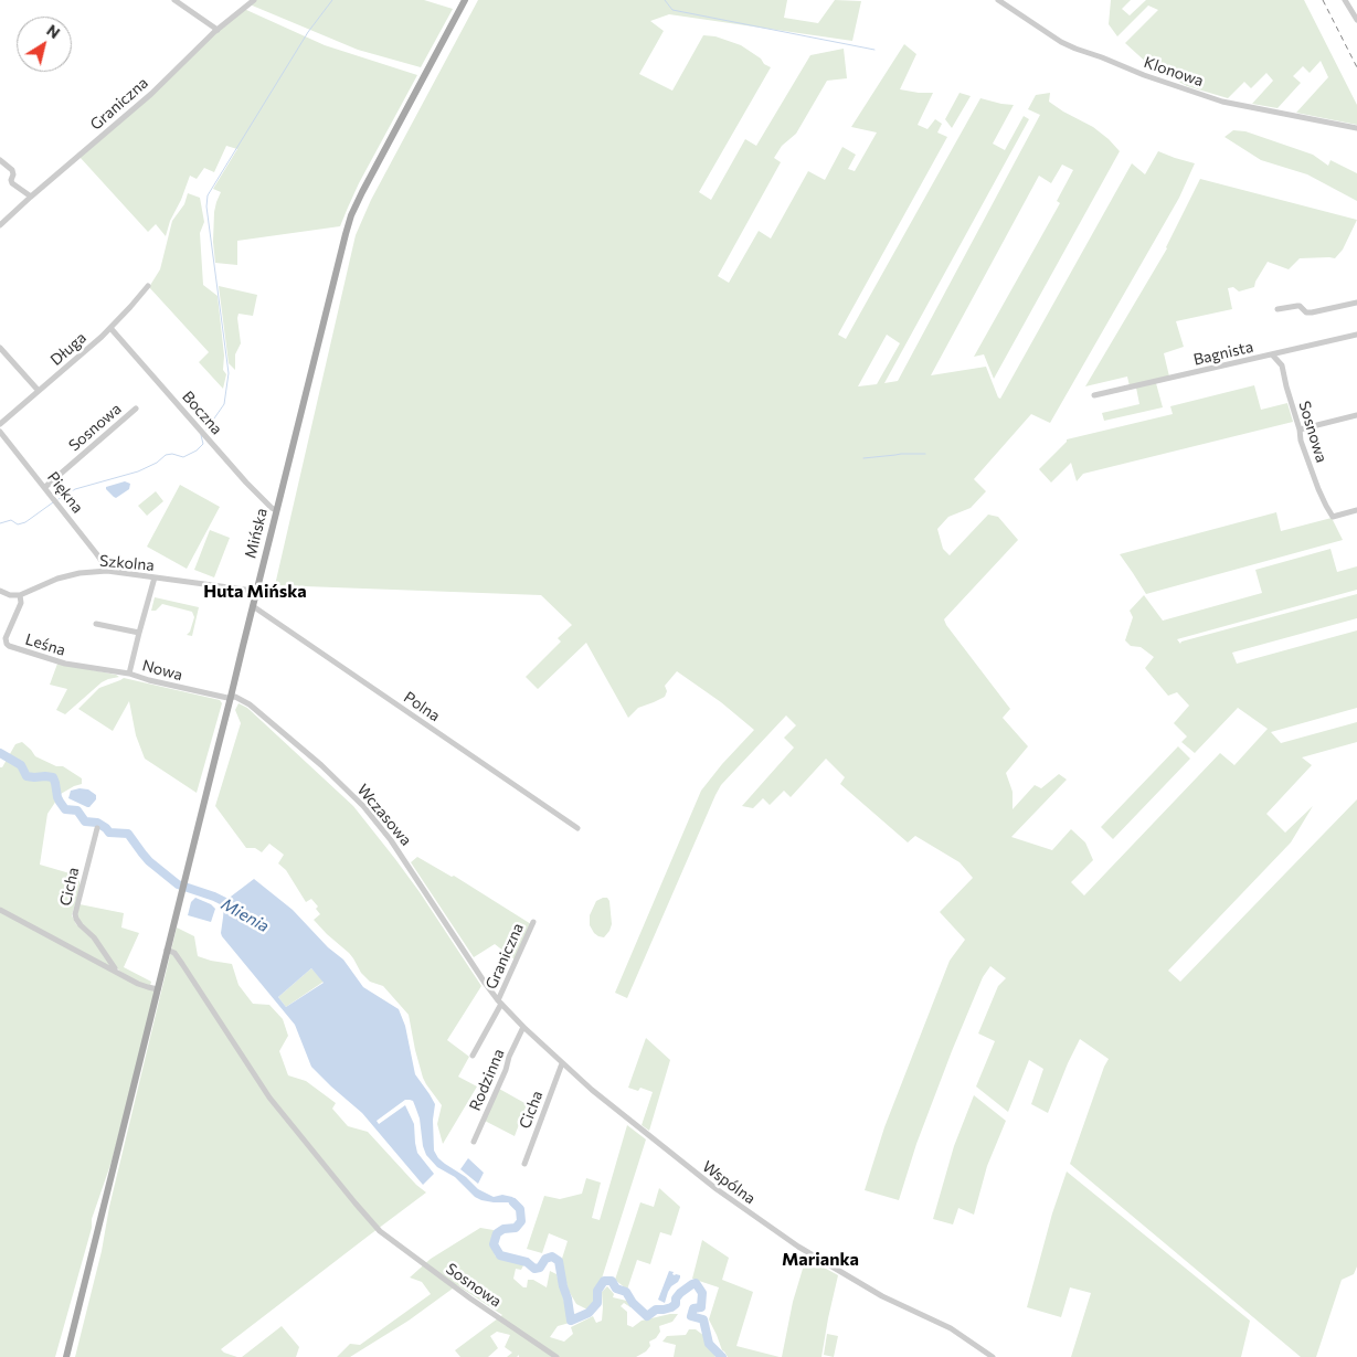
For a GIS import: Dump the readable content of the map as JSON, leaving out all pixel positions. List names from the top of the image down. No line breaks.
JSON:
{"streets":{"main road":["Mińska"],"street":["Klonowa","Graniczna","Długa","Bagnista","Boczna","Sosnowa","Piękna","Szkolna","Leśna","Nowa","Polna","Wczasowa","Cicha","Rodzinna","Wspólna"]},"crossings":[["Graniczna","Wspólna"],["Długa","Boczna"],["Bagnista","Sosnowa"],["Boczna","Mińska"],["Sosnowa","Piękna"],["Sosnowa","Mińska"],["Piękna","Szkolna"],["Mińska","Szkolna"],["Mińska","Nowa"],["Mińska","Polna"],["Mińska","Wczasowa"],["Szkolna","Leśna"],["Szkolna","Nowa"],["Leśna","Nowa"],["Nowa","Wczasowa"],["Wczasowa","Wspólna"],["Cicha","Wspólna"],["Rodzinna","Wspólna"]],"districts":["Huta Mińska","Marianka"],"water":["Mienia"],"north":"top right"}
